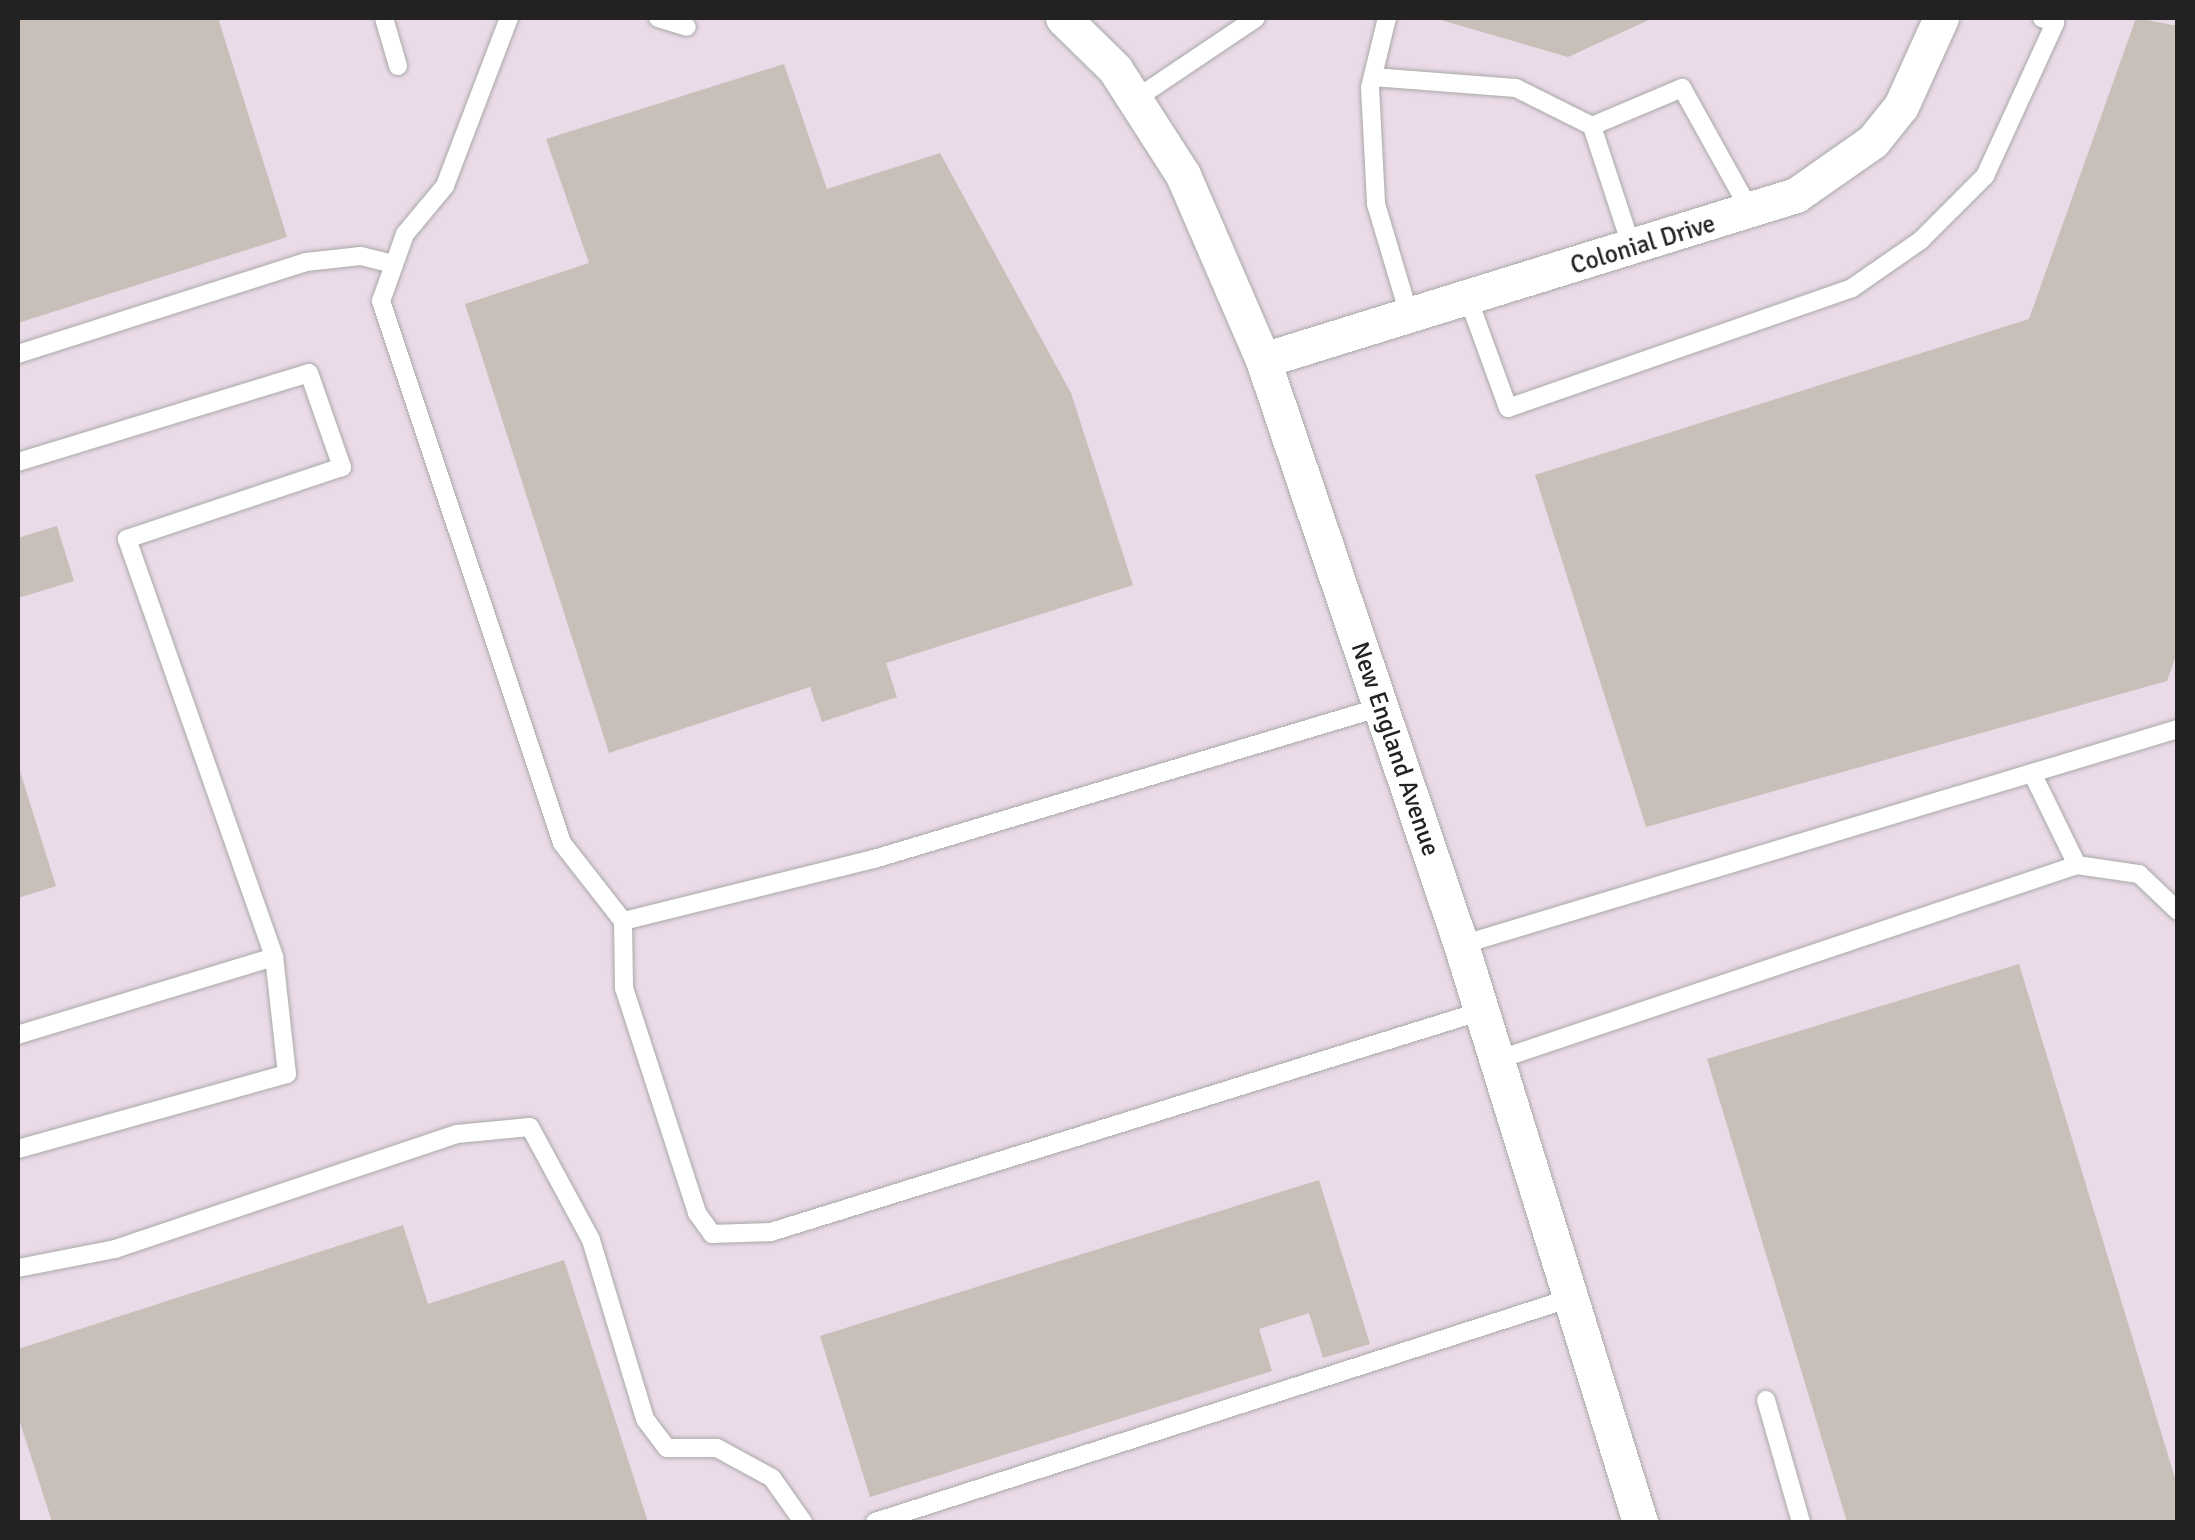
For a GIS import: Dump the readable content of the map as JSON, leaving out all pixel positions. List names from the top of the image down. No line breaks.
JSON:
{"streets":{"street":["Colonial Drive","New England Avenue"]},"crossings":[["Colonial Drive","New England Avenue"]]}
